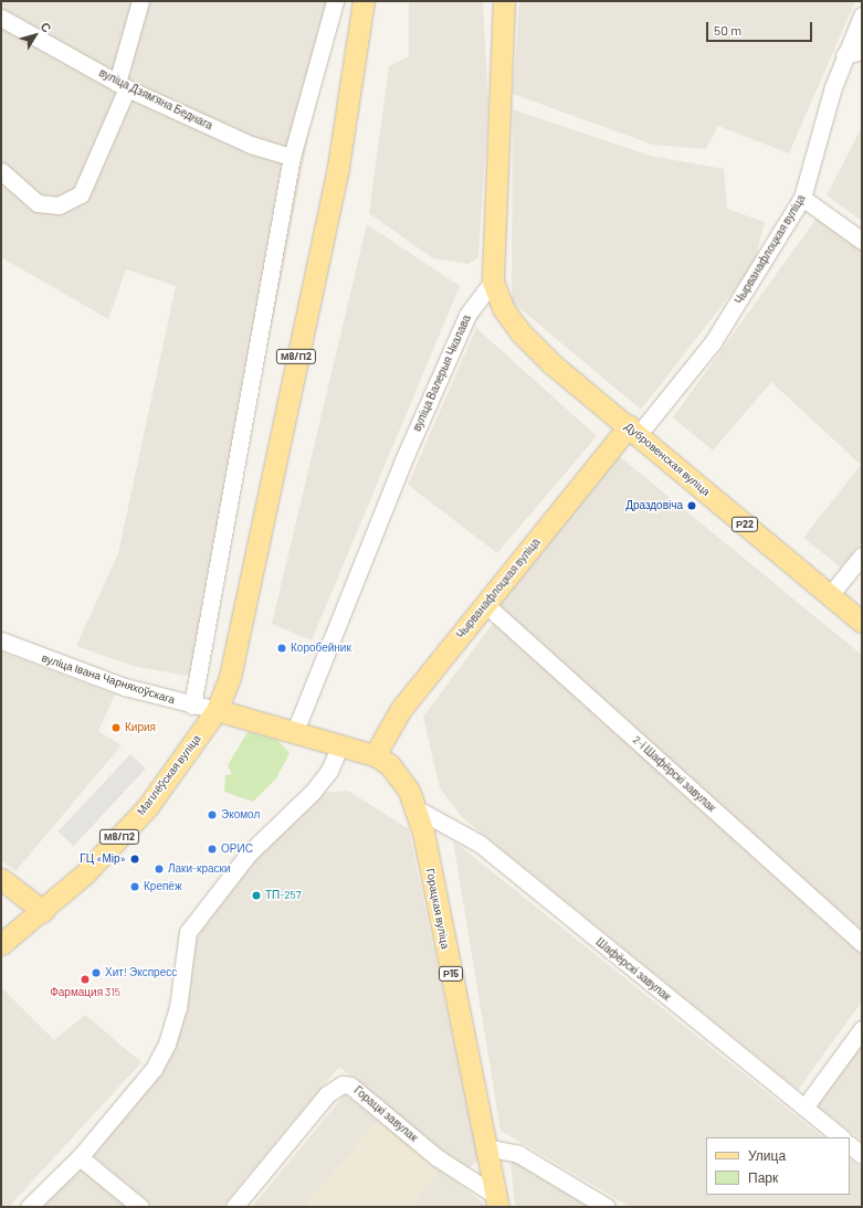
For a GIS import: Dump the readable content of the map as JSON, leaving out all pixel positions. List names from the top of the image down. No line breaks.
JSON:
{"streets":{"main road":["Чырванафлоцкая вуліца","М8/П2","Дубровенская вуліца","Р22","Магілёўская вуліца","Горацкая вуліца","Р15"],"street":["вуліца Дзямʼяна Беднага","вуліца Валерыя Чкалава","вуліца Івана Чарняхоўскага","2-і Шафёрскі завулак","Шафёрскі завулак","Горацкі завулак"]},"crossings":[["Чырванафлоцкая вуліца","Дубровенская вуліца"],["Чырванафлоцкая вуліца","2-і Шафёрскі завулак"],["Чырванафлоцкая вуліца","Горацкая вуліца"],["Чырванафлоцкая вуліца","Р15"],["М8/П2","вуліца Івана Чарняхоўскага"],["М8/П2","Магілёўская вуліца"],["М8/П2","Р15"],["вуліца Валерыя Чкалава","Дубровенская вуліца"],["вуліца Валерыя Чкалава","Р22"],["вуліца Валерыя Чкалава","Р15"],["Дубровенская вуліца","Р22"],["вуліца Івана Чарняхоўскага","Магілёўская вуліца"],["вуліца Івана Чарняхоўскага","Р15"],["Магілёўская вуліца","Р15"],["Горацкая вуліца","Шафёрскі завулак"],["Горацкая вуліца","Р15"],["Горацкая вуліца","Горацкі завулак"]],"places":["Драздовіча","Коробейник","Кирия","Экомол","ОРИС","ГЦ «Мір»","Лаки-краски","Крепёж","ТП-257","Хит! Экспресс","Фармация 315"],"legend":["Улица","Парк"],"scale_bar":"50 m","north":"top right"}
